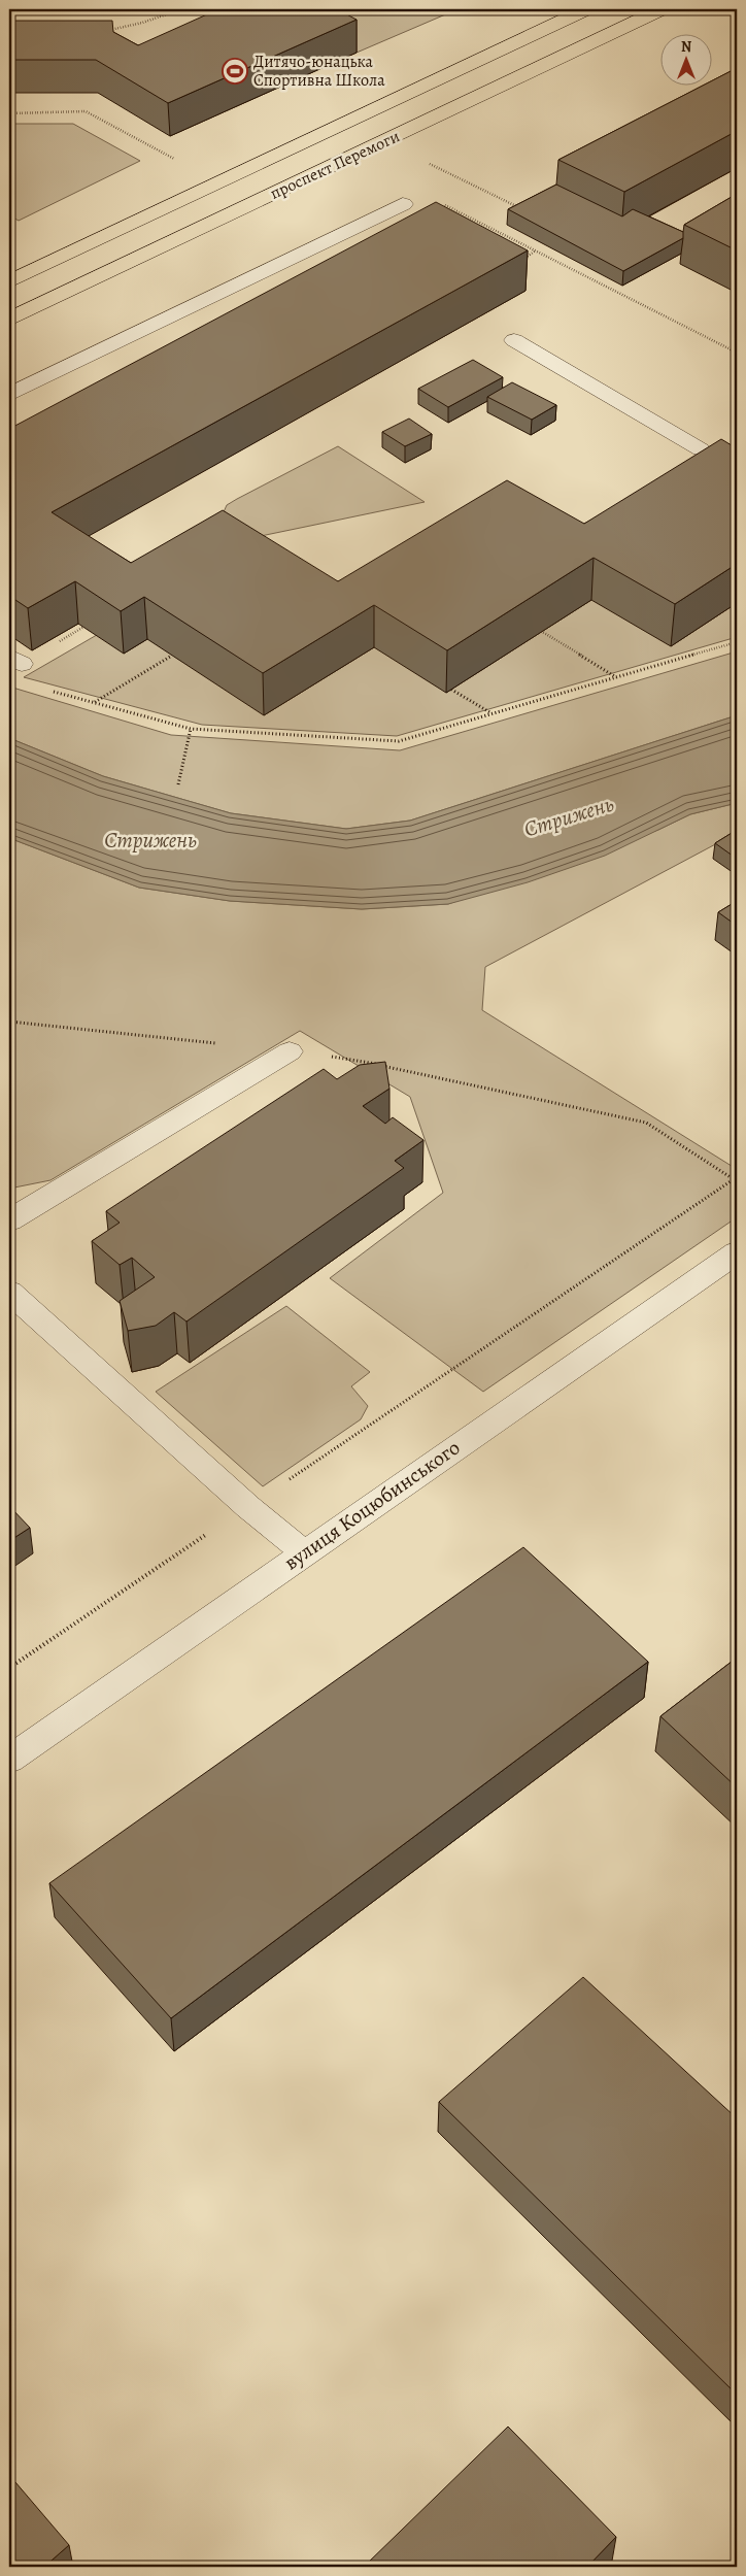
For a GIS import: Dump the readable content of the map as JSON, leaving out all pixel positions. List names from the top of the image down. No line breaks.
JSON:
{"streets":{"main road":["проспект Перемоги"],"street":["вулиця Коцюбинського"]},"water":["Стрижень"],"places":{"sports":["Дитячо-юнацька Спортивна Школа"]},"north":"top"}
